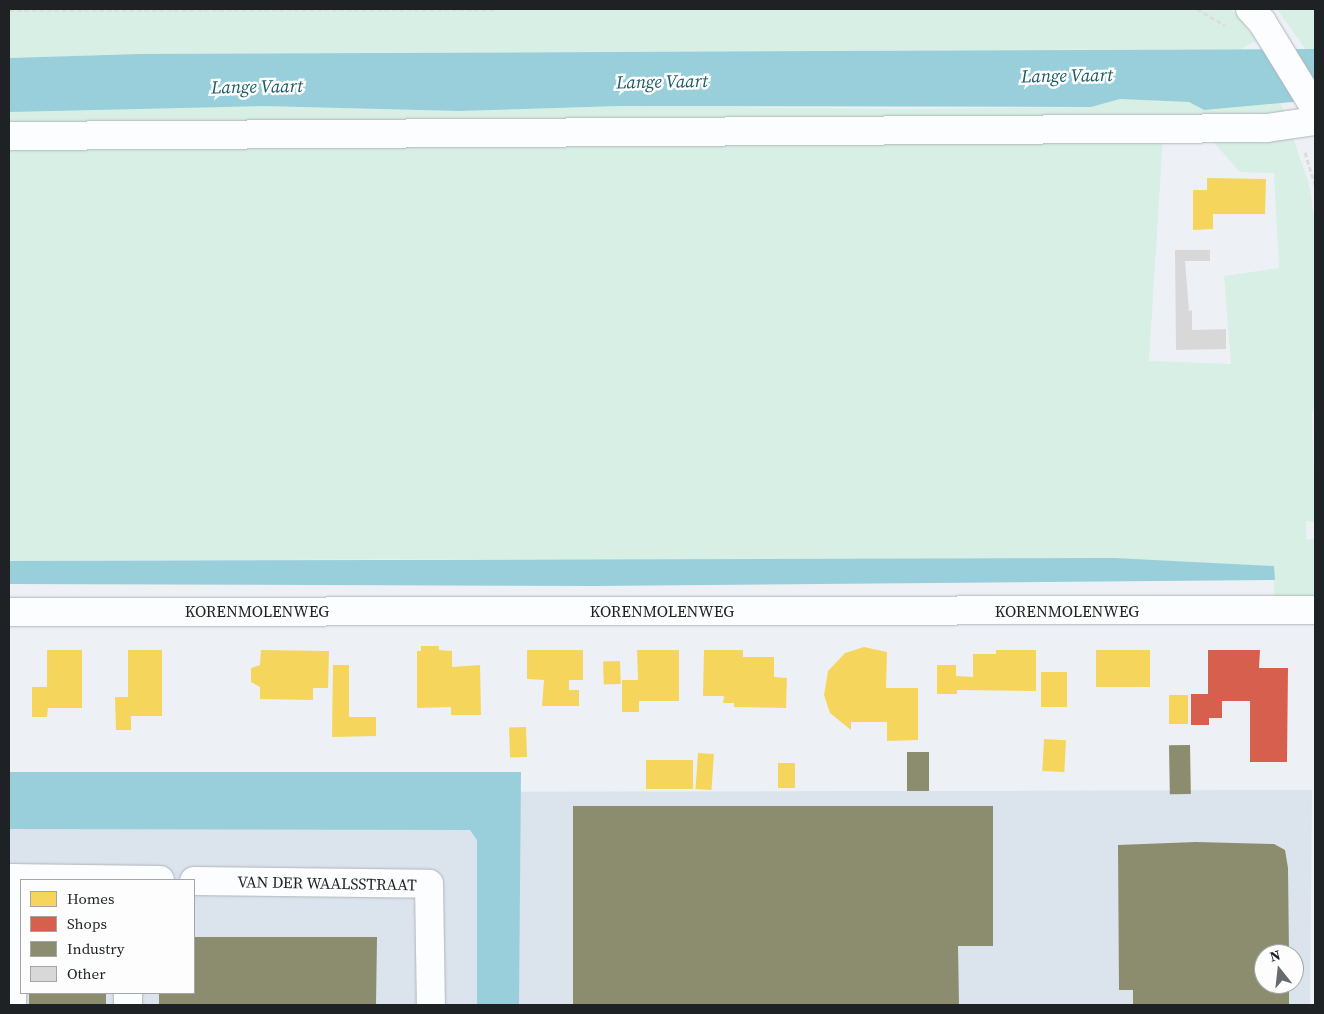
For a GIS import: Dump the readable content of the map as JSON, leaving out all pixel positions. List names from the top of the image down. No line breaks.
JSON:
{"streets":{"street":["KORENMOLENWEG","VAN DER WAALSSTRAAT"]},"water":["Lange Vaart"],"legend":["Homes","Shops","Industry","Other"],"north":"top"}
